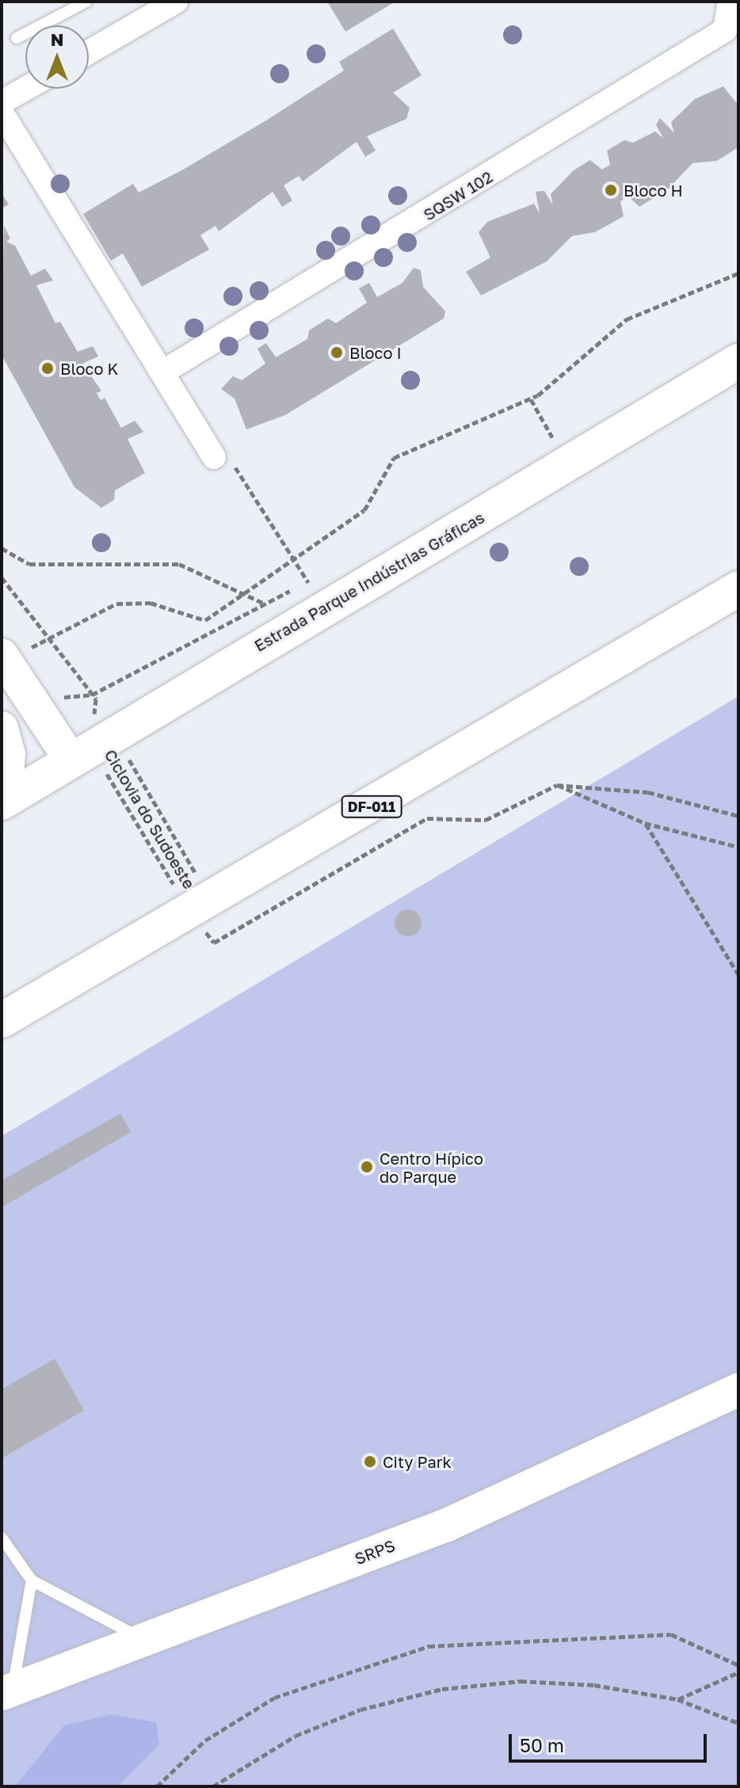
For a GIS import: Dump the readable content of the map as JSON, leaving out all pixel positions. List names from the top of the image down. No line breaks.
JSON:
{"streets":{"main road":["Estrada Parque Indústrias Gráficas","DF-011","SRPS"],"street":["SQSW 102"],"path":["Ciclovia do Sudoeste"]},"crossings":[["Estrada Parque Indústrias Gráficas","Ciclovia do Sudoeste"],["DF-011","Ciclovia do Sudoeste"]],"places":["Bloco H","Bloco I","Bloco K","Centro Hípico do Parque","City Park"],"scale_bar":"50 m","north":"top"}
